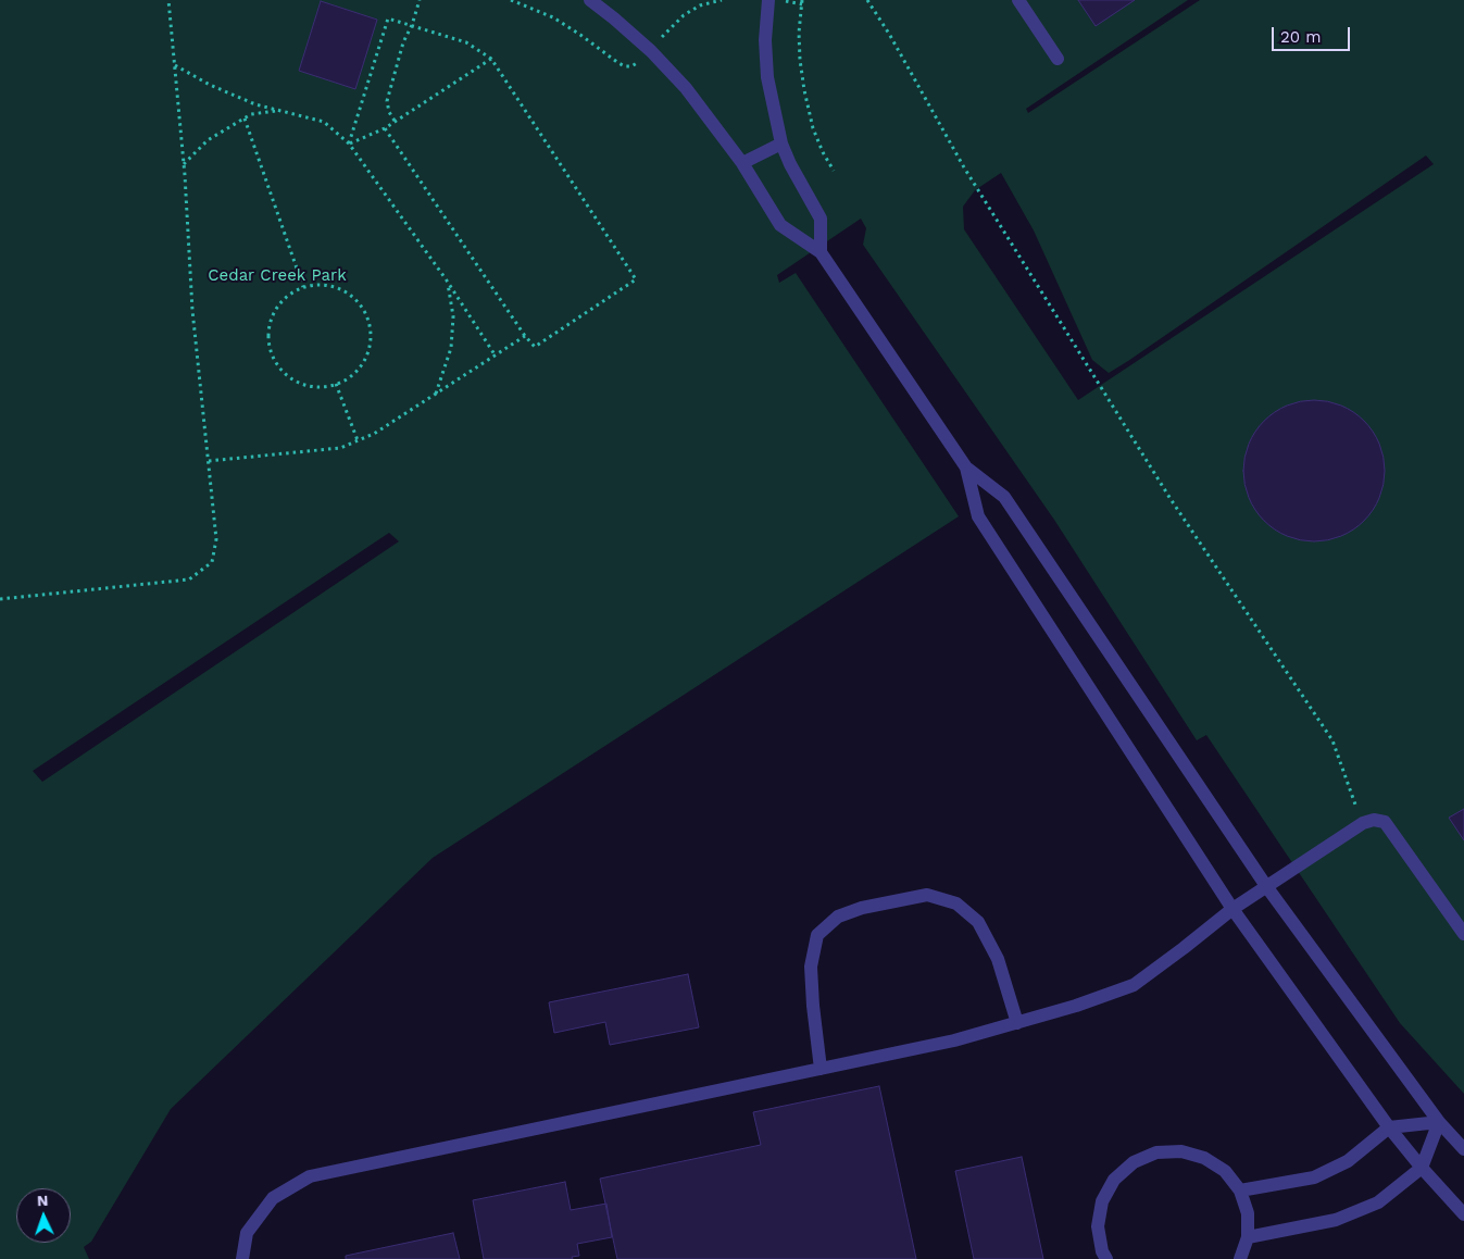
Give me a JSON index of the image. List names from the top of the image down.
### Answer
{
  "parks": ["Cedar Creek Park"],
  "scale_bar": "20 m",
  "north": "top"
}
